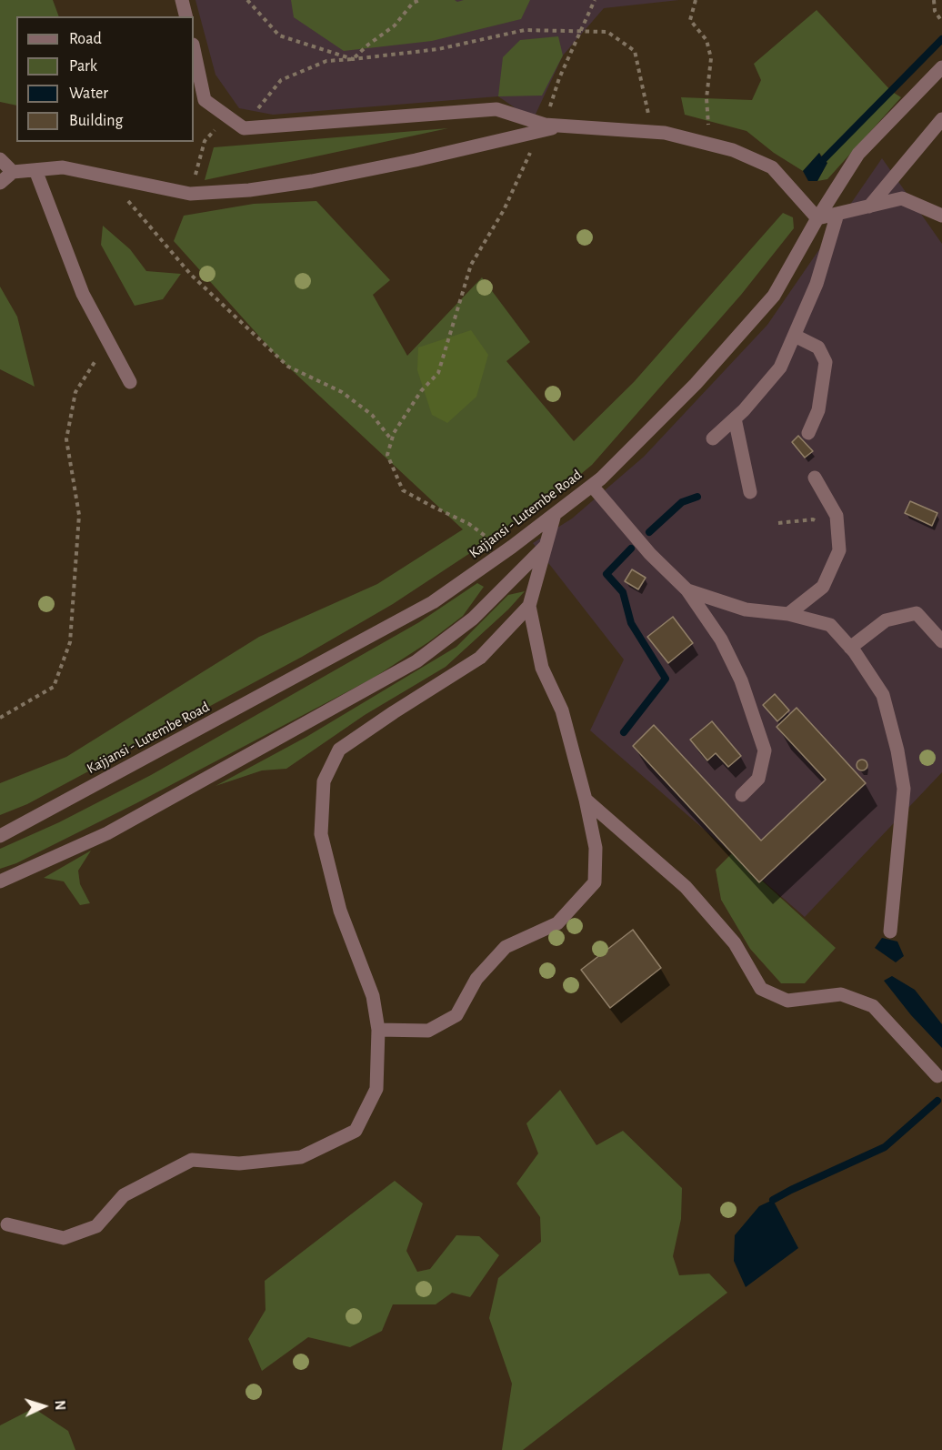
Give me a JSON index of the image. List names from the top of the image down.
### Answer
{
  "streets": {
    "street": ["Kajjansi - Lutembe Road"]
  },
  "legend": [
    "Road",
    "Park",
    "Water",
    "Building"
  ],
  "north": "right"
}
